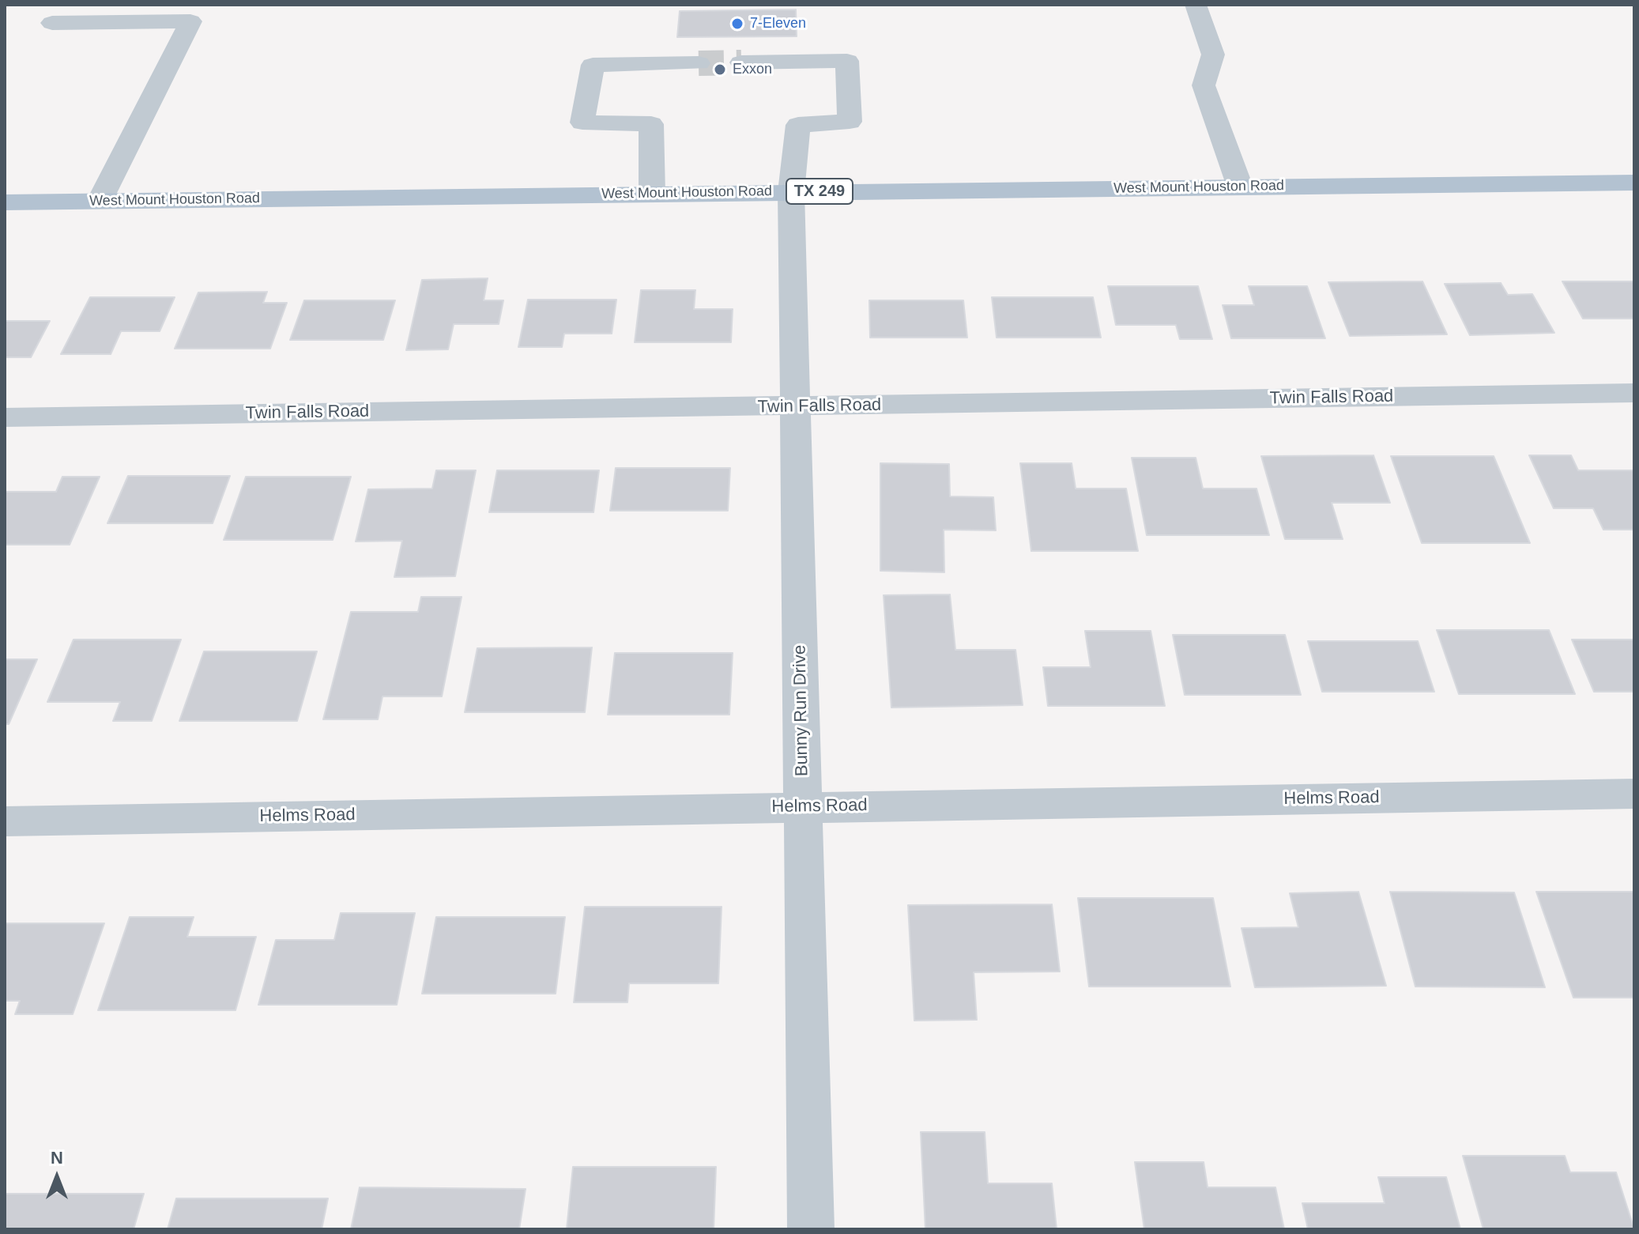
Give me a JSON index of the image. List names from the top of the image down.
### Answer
{
  "streets": {
    "main road": ["West Mount Houston Road", "TX 249"],
    "street": ["Twin Falls Road", "Bunny Run Drive", "Helms Road"]
  },
  "crossings": [
    ["West Mount Houston Road", "Bunny Run Drive"],
    ["Twin Falls Road", "Bunny Run Drive"],
    ["Bunny Run Drive", "Helms Road"]
  ],
  "places": ["7-Eleven", "Exxon"],
  "north": "top"
}
